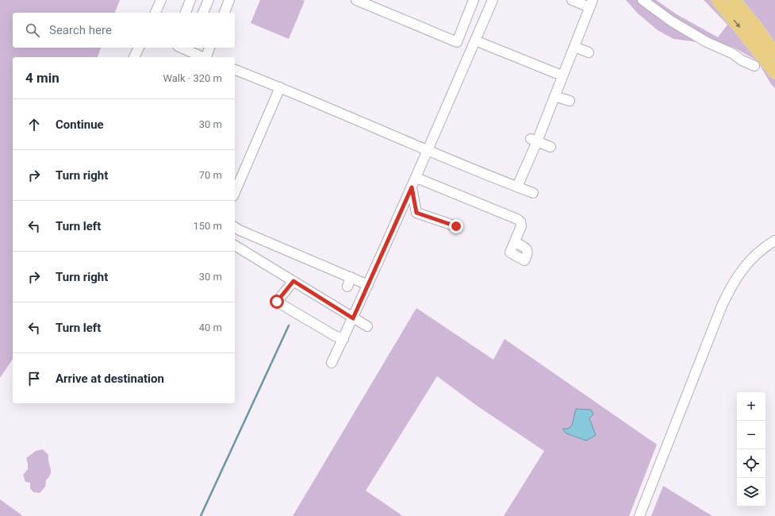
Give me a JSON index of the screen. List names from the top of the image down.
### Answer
{
  "page": {
    "search": "Search here",
    "heading": ["4 min", "Walk · 320 m"],
    "list": [
      ["Continue", "30 m"],
      ["Turn right", "70 m"],
      ["Turn left", "150 m"],
      ["Turn right", "30 m"],
      ["Turn left", "40 m"],
      "Arrive at destination"
    ],
    "map_buttons": ["+", "−"]
  }
}
